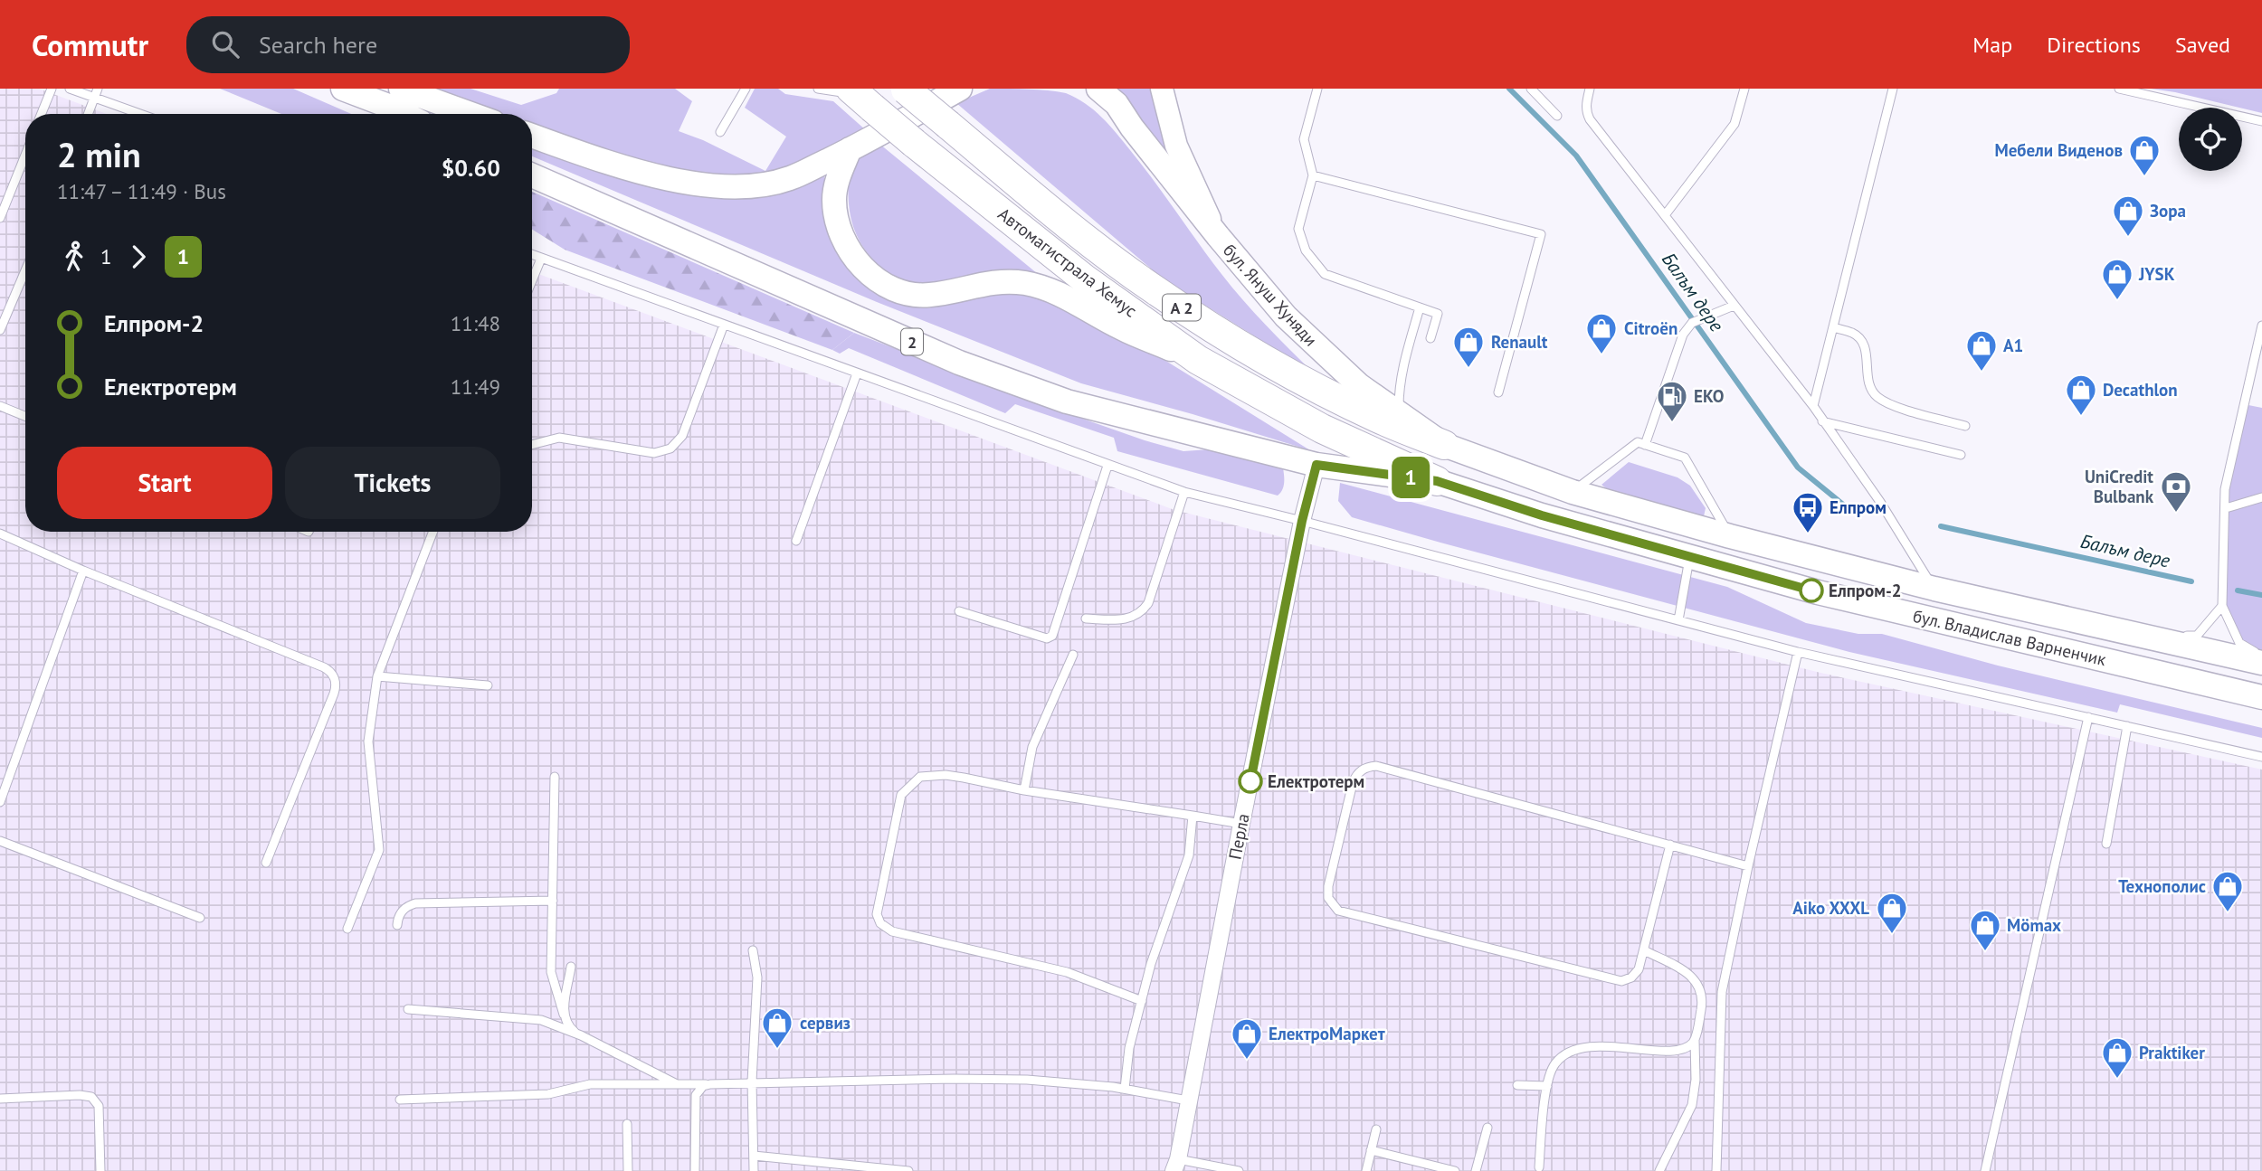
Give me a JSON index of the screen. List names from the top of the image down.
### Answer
{
  "streets": {
    "highway": ["Автомагистрала Хемус", "A 2"],
    "main road": ["бул. Януш Хуняди", "2", "бул. Владислав Варненчик"],
    "street": ["Перла"]
  },
  "crossings": [
    ["Автомагистрала Хемус", "бул. Януш Хуняди"],
    ["Автомагистрала Хемус", "бул. Владислав Варненчик"],
    ["бул. Януш Хуняди", "бул. Владислав Варненчик"],
    ["2", "бул. Владислав Варненчик"],
    ["2", "Перла"],
    ["бул. Владислав Варненчик", "Перла"]
  ],
  "water": ["Балъм дере"],
  "places": {
    "shop": [
      "Мебели Виденов",
      "Зора",
      "JYSK",
      "Citroën",
      "Renault",
      "A1",
      "Decathlon",
      "Технополис",
      "Aiko XXXL",
      "Mömax",
      "сервиз",
      "ЕлектроМаркет",
      "Praktiker"
    ],
    "fuel station": ["EKO"],
    "bank": ["UniCredit Bulbank"],
    "bus stop": ["Елпром"],
    "other": ["Елпром-2", "Електротерм"]
  },
  "lines": ["bus line 1"],
  "page": {
    "header": "Commutr",
    "search": "Search here",
    "nav": ["Map", "Directions", "Saved"],
    "on_map": "1",
    "heading": ["2 min", "11:47 – 11:49 · Bus", "$0.60"],
    "legs": ["1", "1"],
    "list": [
      {
        "name": "Елпром-2",
        "value": "11:48"
      },
      {
        "name": "Електротерм",
        "value": "11:49"
      }
    ],
    "buttons": ["Start", "Tickets"]
  }
}
